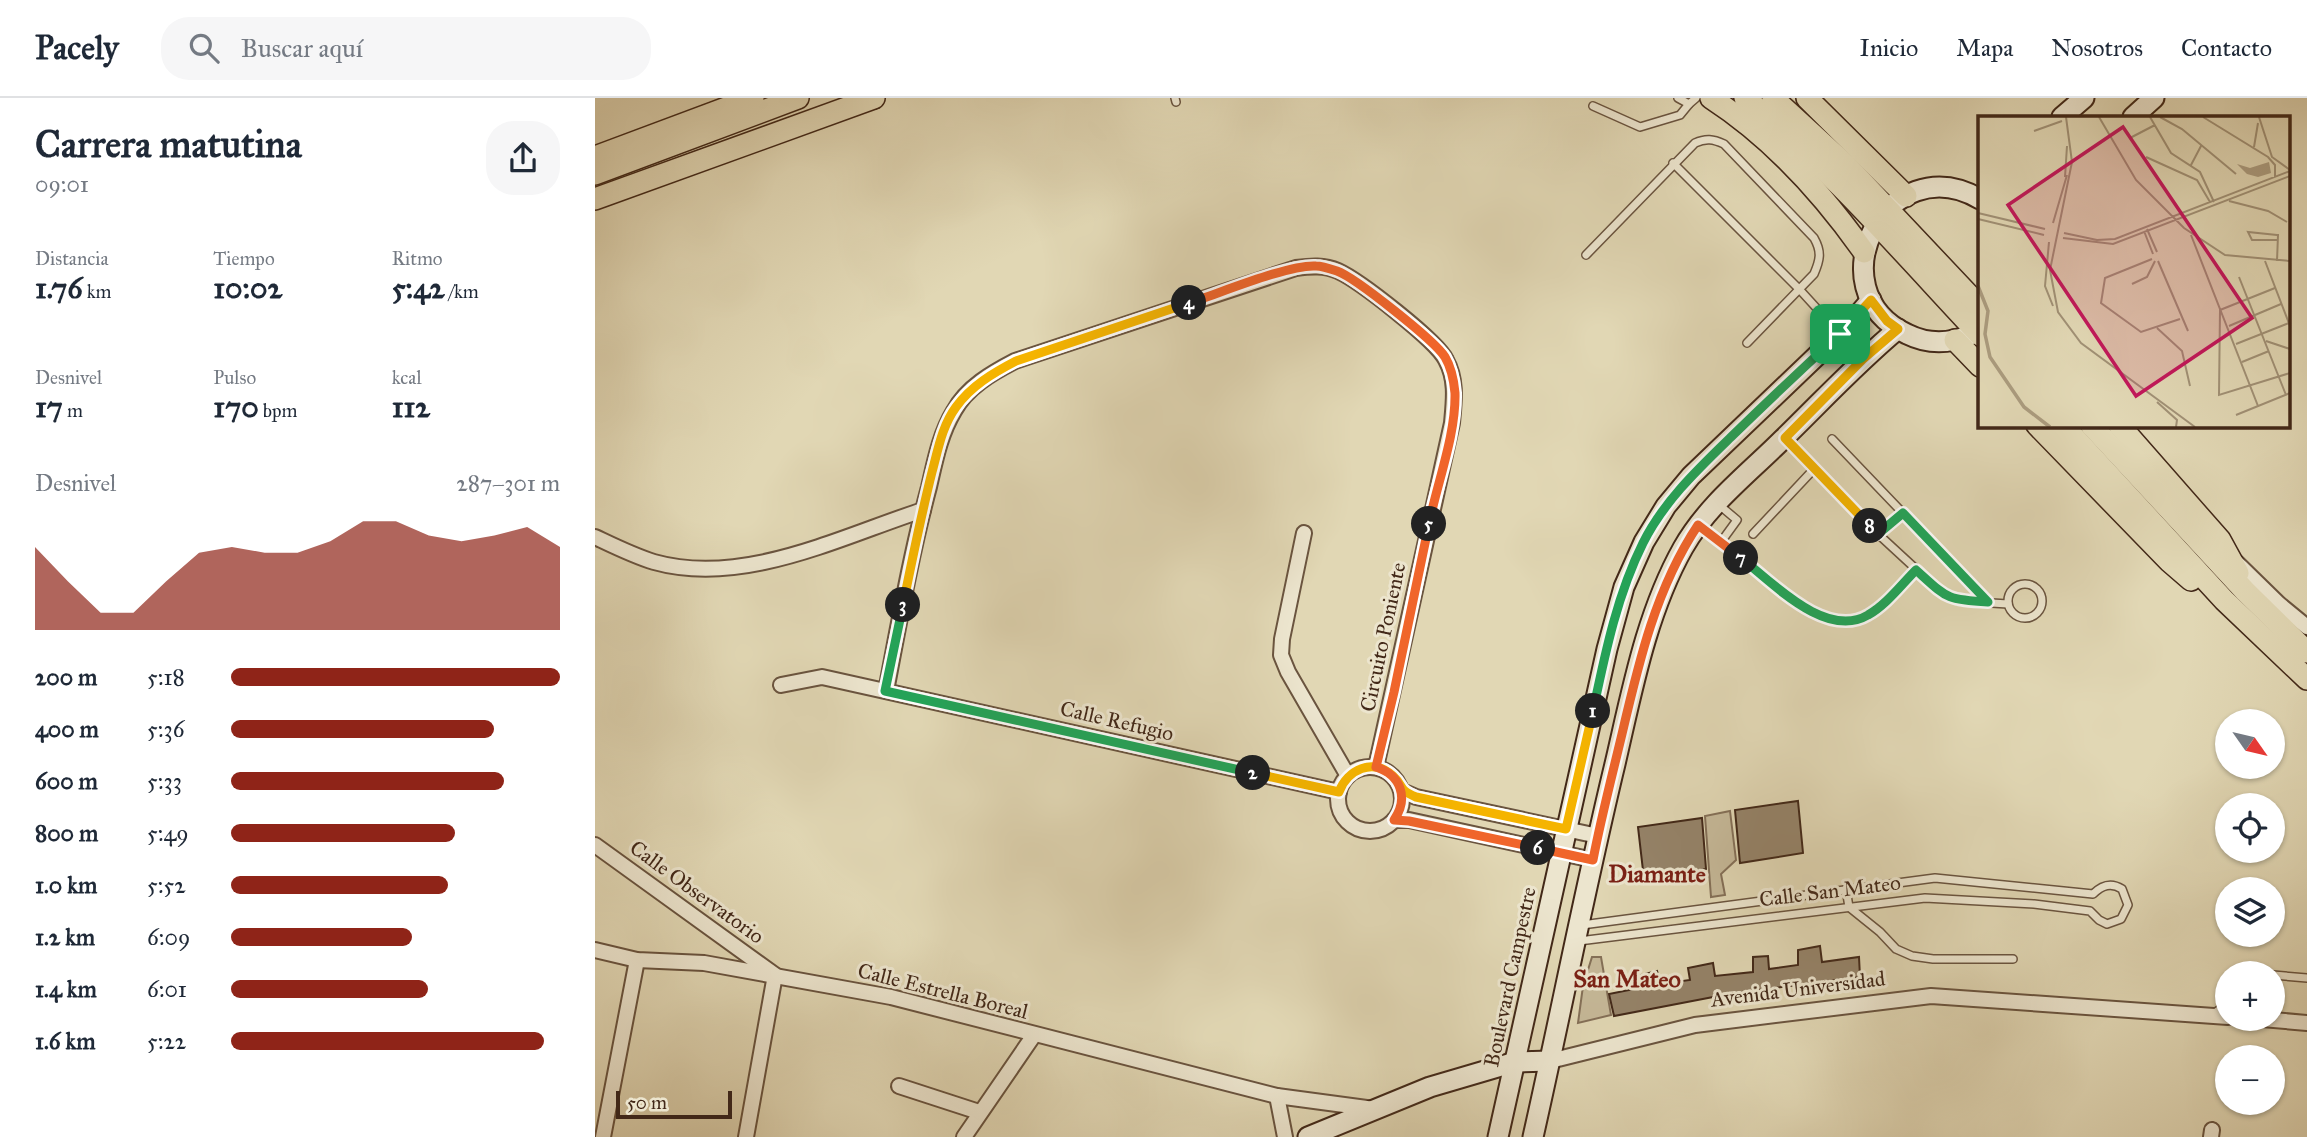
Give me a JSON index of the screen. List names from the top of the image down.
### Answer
{
  "streets": {
    "street": [
      "Circuito Poniente",
      "Calle Refugio",
      "Calle Observatorio",
      "Boulevard Campestre",
      "Avenida Universidad",
      "Calle Estrella Boreal"
    ],
    "lane": ["Calle San Mateo"]
  },
  "crossings": [
    ["Circuito Poniente", "Calle Refugio"],
    ["Calle Observatorio", "Calle Estrella Boreal"],
    ["Boulevard Campestre", "Avenida Universidad"],
    ["Avenida Universidad", "Calle Estrella Boreal"]
  ],
  "districts": ["Diamante", "San Mateo"],
  "scale_bar": "50 m",
  "north": "bottom right",
  "page": {
    "header": "Pacely",
    "search": "Buscar aquí",
    "nav": [
      "Inicio",
      "Mapa",
      "Nosotros",
      "Contacto"
    ],
    "heading": ["Carrera matutina", "09:01"],
    "stats": [
      ["Distancia", "1.76 km"],
      ["Tiempo", "10:02"],
      ["Ritmo", "5:42 /km"],
      ["Desnivel", "17 m"],
      ["Pulso", "170 bpm"],
      ["kcal", "112"]
    ],
    "pins": [
      "4",
      "5",
      "8",
      "7",
      "3",
      "1",
      "2",
      "6"
    ],
    "chart": ["Desnivel", "287–301 m"],
    "list": [
      {
        "name": "200 m",
        "note": "5:18"
      },
      {
        "name": "400 m",
        "note": "5:36"
      },
      {
        "name": "600 m",
        "note": "5:33"
      },
      {
        "name": "800 m",
        "note": "5:49"
      },
      {
        "name": "1.0 km",
        "note": "5:52"
      },
      {
        "name": "1.2 km",
        "note": "6:09"
      },
      {
        "name": "1.4 km",
        "note": "6:01"
      },
      {
        "name": "1.6 km",
        "note": "5:22"
      }
    ],
    "map_buttons": ["+", "−"],
    "scale": "50 m"
  }
}
